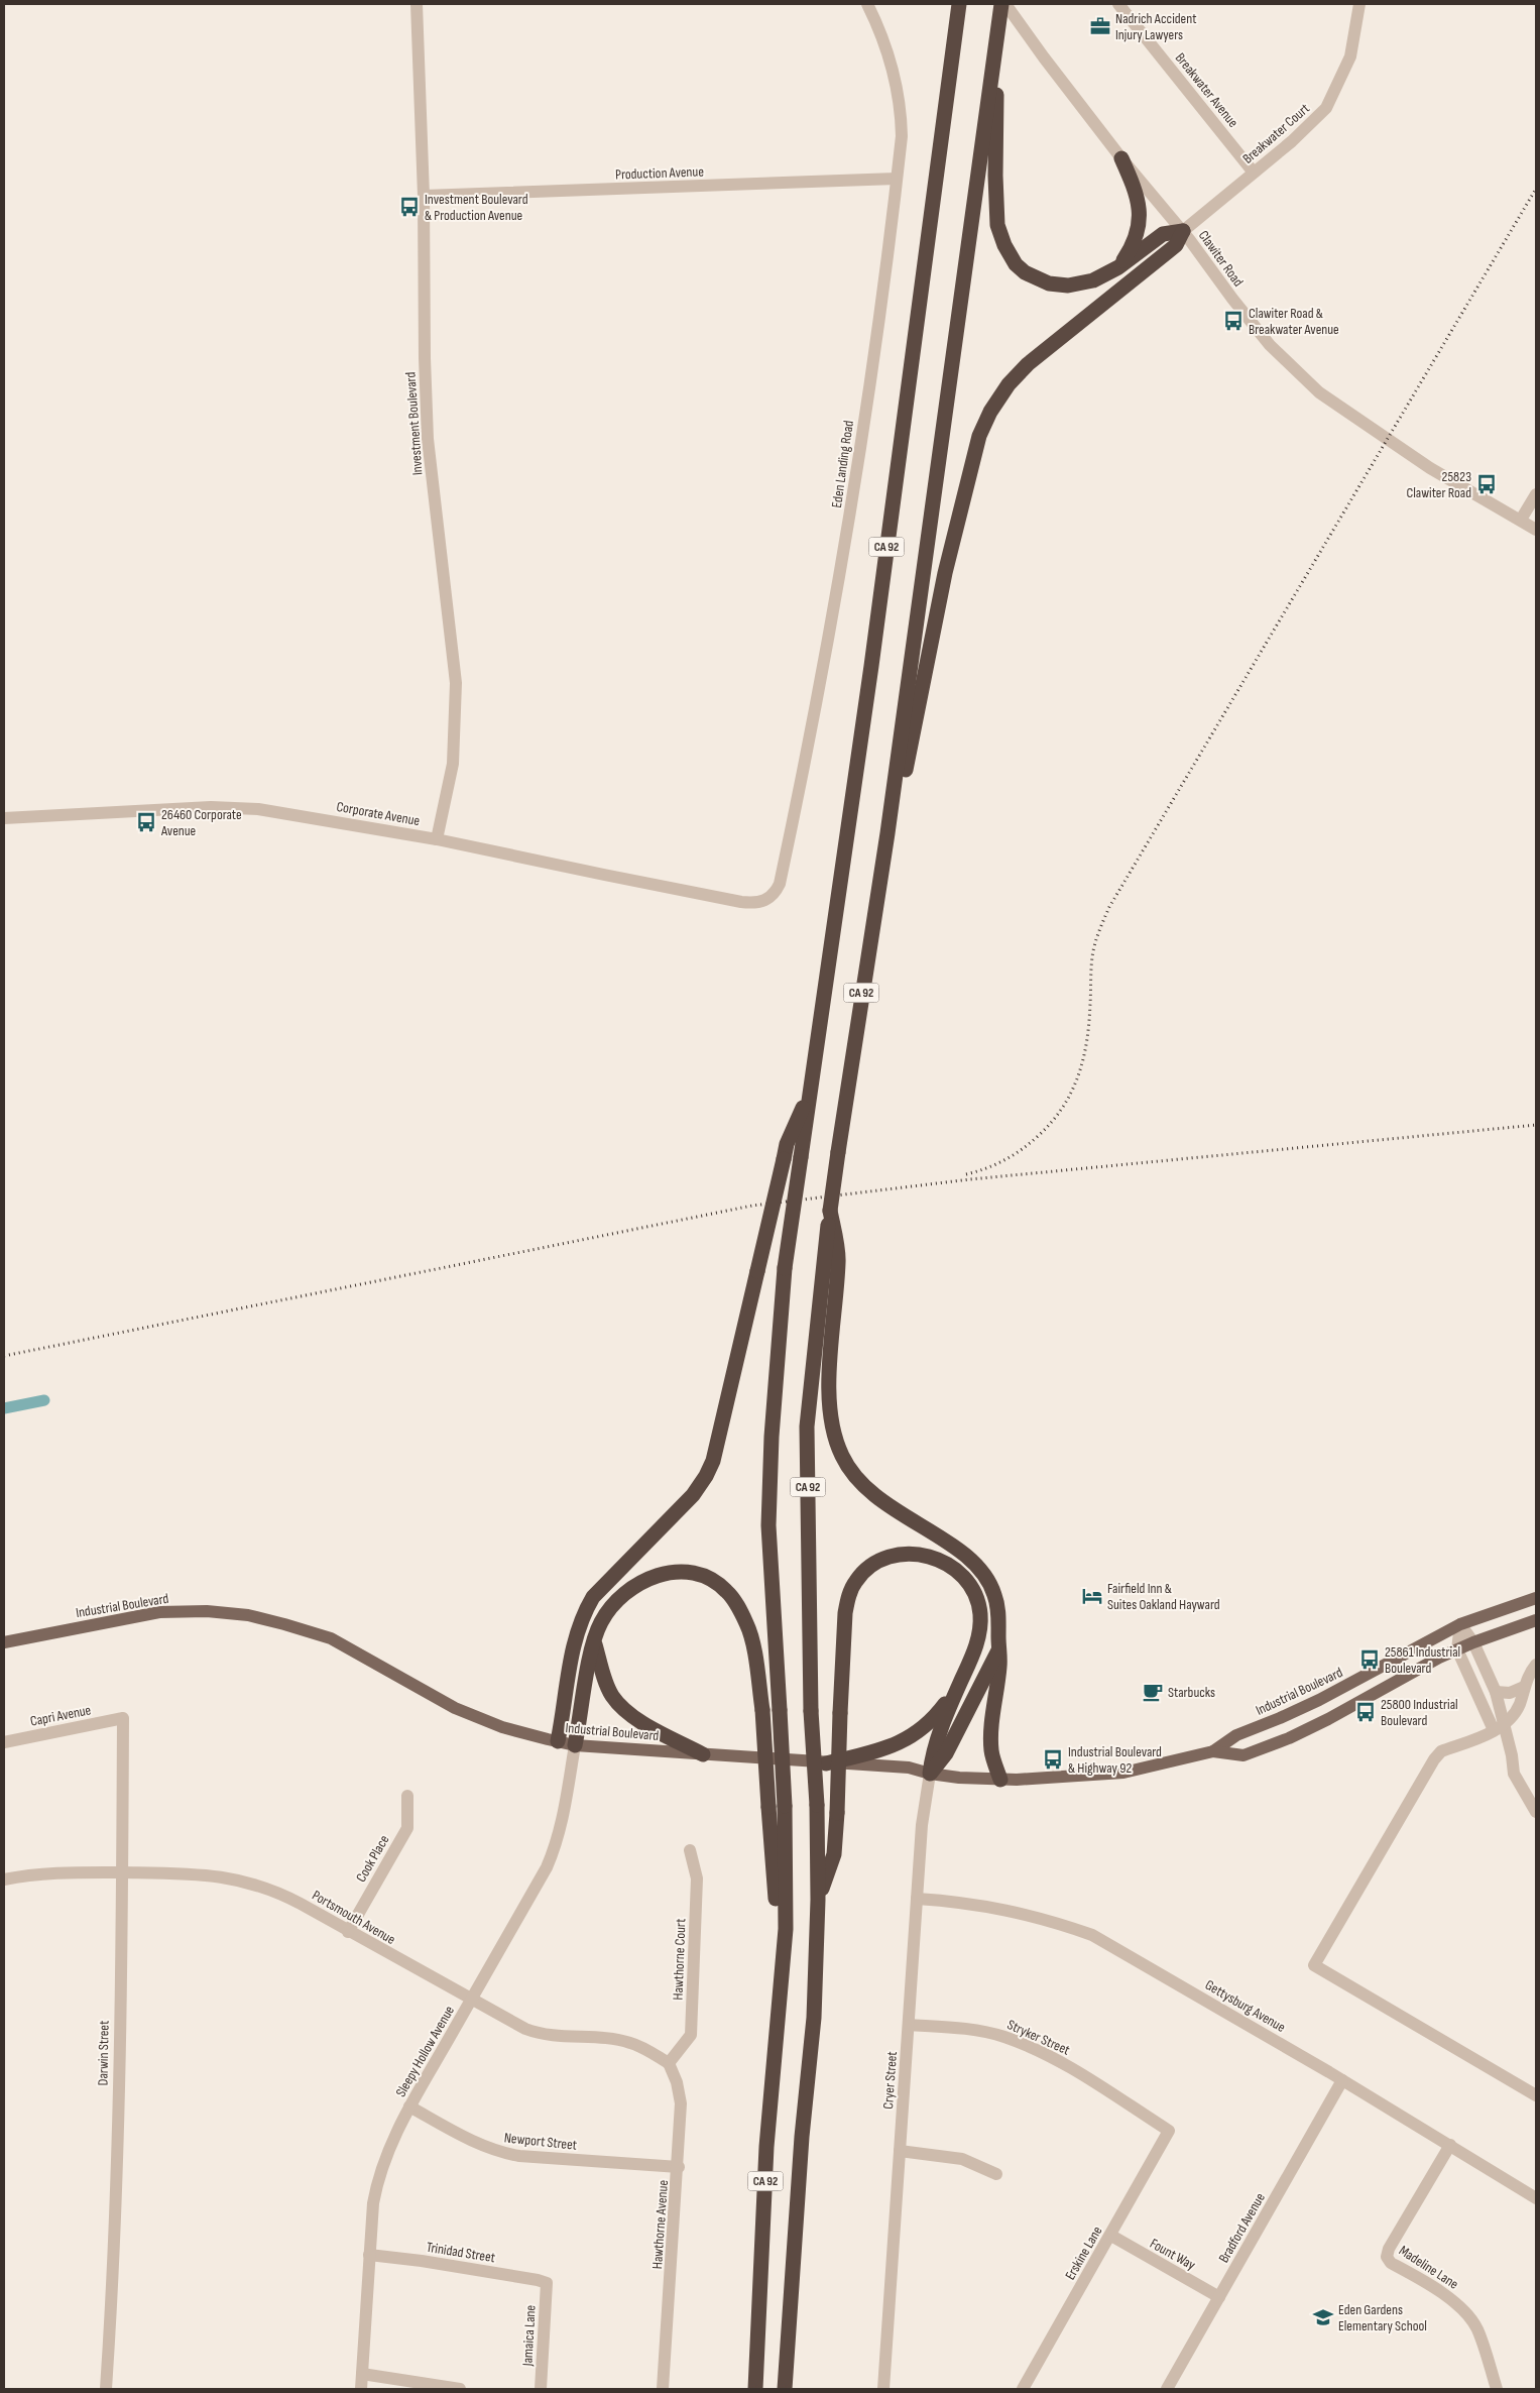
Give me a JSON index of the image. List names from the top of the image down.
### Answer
{
  "streets": {
    "highway": ["CA 92"],
    "main road": ["Industrial Boulevard"],
    "street": [
      "Breakwater Avenue",
      "Breakwater Court",
      "Production Avenue",
      "Clawiter Road",
      "Investment Boulevard",
      "Eden Landing Road",
      "Corporate Avenue",
      "Capri Avenue",
      "Cook Place",
      "Portsmouth Avenue",
      "Hawthorne Court",
      "Gettysburg Avenue",
      "Stryker Street",
      "Sleepy Hollow Avenue",
      "Darwin Street",
      "Cryer Street",
      "Newport Street",
      "Hawthorne Avenue",
      "Bradford Avenue",
      "Trinidad Street",
      "Erskine Lane",
      "Fount Way",
      "Madeline Lane",
      "Jamaica Lane"
    ]
  },
  "crossings": [
    ["Breakwater Avenue", "Breakwater Court"],
    ["Breakwater Court", "Clawiter Road"],
    ["Production Avenue", "Investment Boulevard"],
    ["Production Avenue", "Eden Landing Road"],
    ["Investment Boulevard", "Corporate Avenue"],
    ["Eden Landing Road", "Corporate Avenue"],
    ["Industrial Boulevard", "Sleepy Hollow Avenue"],
    ["Industrial Boulevard", "Cryer Street"],
    ["Capri Avenue", "Darwin Street"],
    ["Cook Place", "Portsmouth Avenue"],
    ["Portsmouth Avenue", "Hawthorne Court"],
    ["Portsmouth Avenue", "Sleepy Hollow Avenue"],
    ["Portsmouth Avenue", "Darwin Street"],
    ["Portsmouth Avenue", "Hawthorne Avenue"],
    ["Hawthorne Court", "Hawthorne Avenue"],
    ["Gettysburg Avenue", "Cryer Street"],
    ["Gettysburg Avenue", "Bradford Avenue"],
    ["Gettysburg Avenue", "Madeline Lane"],
    ["Stryker Street", "Cryer Street"],
    ["Stryker Street", "Erskine Lane"],
    ["Sleepy Hollow Avenue", "Newport Street"],
    ["Sleepy Hollow Avenue", "Trinidad Street"],
    ["Newport Street", "Hawthorne Avenue"],
    ["Bradford Avenue", "Fount Way"],
    ["Trinidad Street", "Jamaica Lane"],
    ["Erskine Lane", "Fount Way"]
  ],
  "places": {
    "office": ["Nadrich Accident Injury Lawyers"],
    "bus stop": [
      "Investment Boulevard & Production Avenue",
      "Clawiter Road & Breakwater Avenue",
      "25823 Clawiter Road",
      "26460 Corporate Avenue",
      "25861 Industrial Boulevard",
      "25800 Industrial Boulevard",
      "Industrial Boulevard & Highway 92"
    ],
    "hotel": ["Fairfield Inn & Suites Oakland Hayward"],
    "cafe": ["Starbucks"],
    "school or university": ["Eden Gardens Elementary School"]
  }
}
